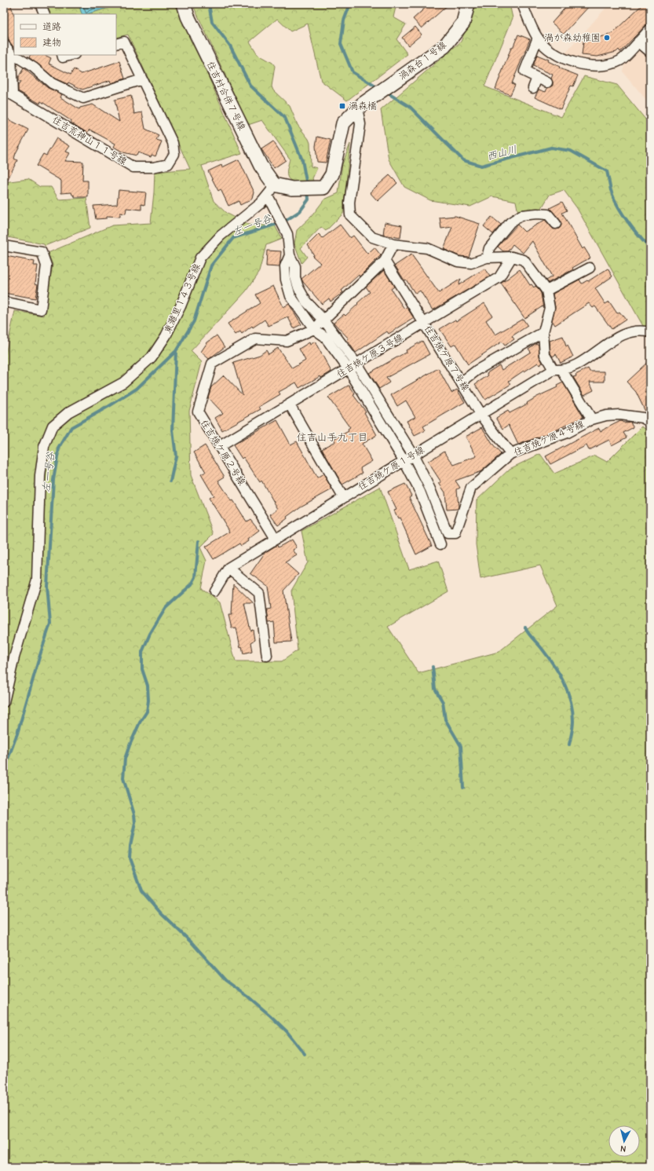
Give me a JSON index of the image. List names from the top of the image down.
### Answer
{
  "streets": {
    "street": [
      "渦森台１号線",
      "住吉村合併７号線",
      "住吉荒神山１１号線",
      "東灘里１４３号線",
      "住吉焼ケ原３号線",
      "住吉焼ケ原７号線",
      "住吉焼ケ原４号線",
      "住吉焼ケ原２号線",
      "住吉焼ケ原１号線"
    ]
  },
  "crossings": [
    ["渦森台１号線", "住吉村合併７号線"],
    ["渦森台１号線", "東灘里１４３号線"],
    ["住吉村合併７号線", "東灘里１４３号線"],
    ["住吉焼ケ原３号線", "住吉焼ケ原７号線"],
    ["住吉焼ケ原３号線", "住吉焼ケ原２号線"],
    ["住吉焼ケ原７号線", "住吉焼ケ原４号線"],
    ["住吉焼ケ原７号線", "住吉焼ケ原２号線"],
    ["住吉焼ケ原７号線", "住吉焼ケ原１号線"],
    ["住吉焼ケ原４号線", "住吉焼ケ原１号線"],
    ["住吉焼ケ原２号線", "住吉焼ケ原１号線"]
  ],
  "districts": ["住吉山手九丁目"],
  "water": ["西山川", "左一号谷"],
  "places": {
    "other": ["渦が森幼稚園"],
    "transit": ["渦森橋"]
  },
  "legend": ["道路", "建物"],
  "north": "bottom"
}
